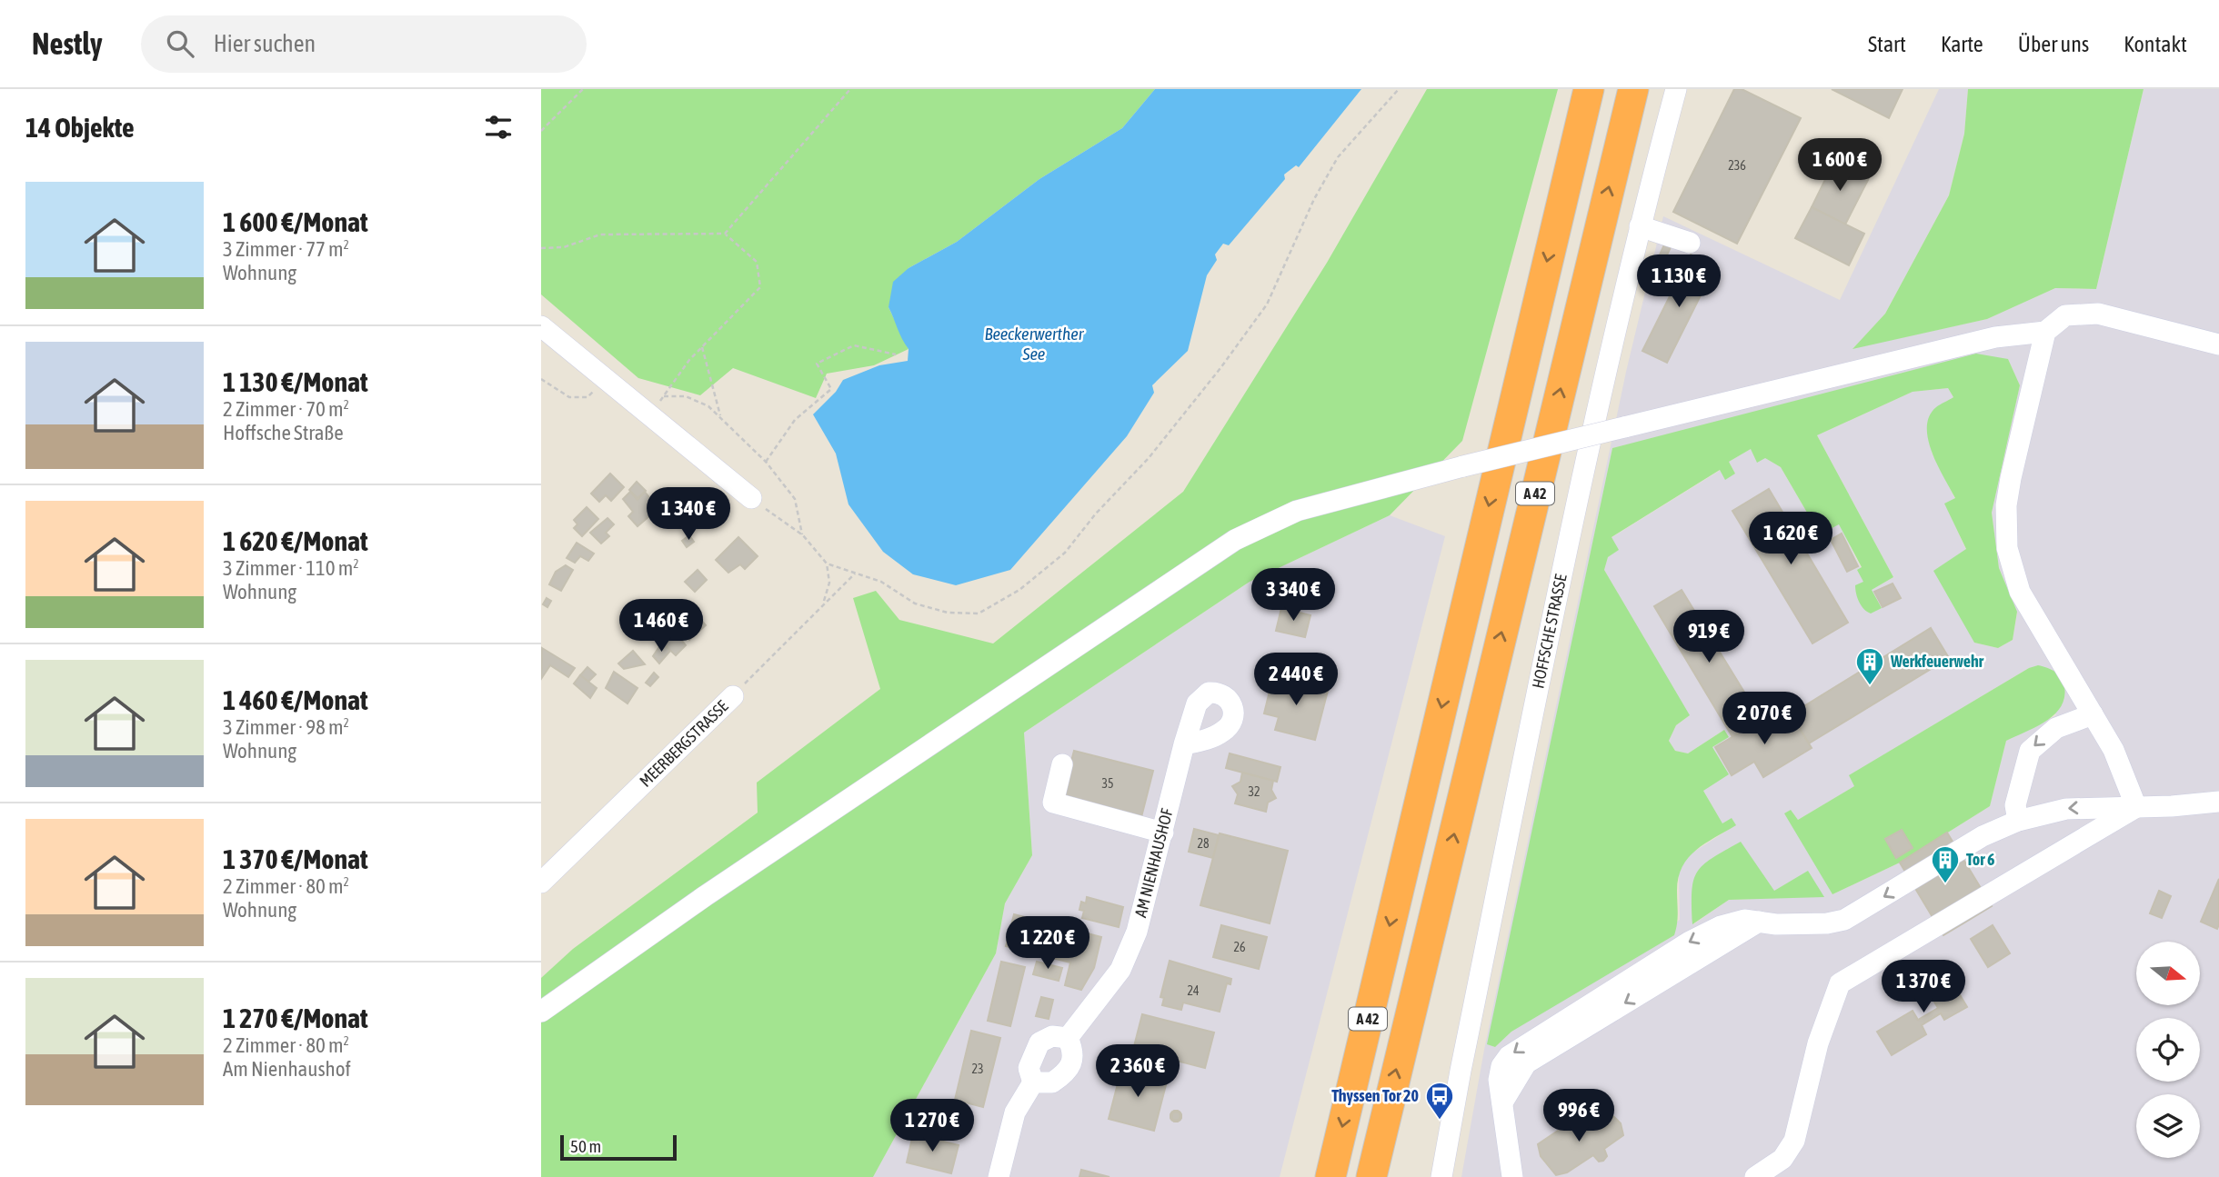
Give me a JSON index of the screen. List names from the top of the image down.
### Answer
{
  "streets": {
    "highway": ["A 42"],
    "street": ["HOFFSCHE STRASSE", "MEERBERGSTRASSE", "AM NIENHAUSHOF"]
  },
  "water": ["Beeckerwerther See"],
  "places": {
    "building": ["Werkfeuerwehr", "Tor 6"],
    "bus stop": ["Thyssen Tor 20"]
  },
  "house_numbers": [
    "236",
    "35",
    "32",
    "28",
    "26",
    "24",
    "23"
  ],
  "scale_bar": "50 m",
  "north": "right",
  "page": {
    "header": "Nestly",
    "search": "Hier suchen",
    "nav": [
      "Start",
      "Karte",
      "Über uns",
      "Kontakt"
    ],
    "heading": "14 Objekte",
    "price": [
      "1 600 €",
      "1 130 €",
      "1 340 €",
      "1 620 €",
      "3 340 €",
      "1 460 €",
      "919 €",
      "2 440 €",
      "2 070 €",
      "1 220 €",
      "1 370 €",
      "2 360 €",
      "996 €",
      "1 270 €"
    ],
    "list": [
      {
        "name": "1 600 €/Monat",
        "note": "3 Zimmer · 77 m² · Wohnung"
      },
      {
        "name": "1 130 €/Monat",
        "note": "2 Zimmer · 70 m² · Hoffsche Straße"
      },
      {
        "name": "1 620 €/Monat",
        "note": "3 Zimmer · 110 m² · Wohnung"
      },
      {
        "name": "1 460 €/Monat",
        "note": "3 Zimmer · 98 m² · Wohnung"
      },
      {
        "name": "1 370 €/Monat",
        "note": "2 Zimmer · 80 m² · Wohnung"
      },
      {
        "name": "1 270 €/Monat",
        "note": "2 Zimmer · 80 m² · Am Nienhaushof"
      }
    ],
    "scale": "50 m"
  }
}
